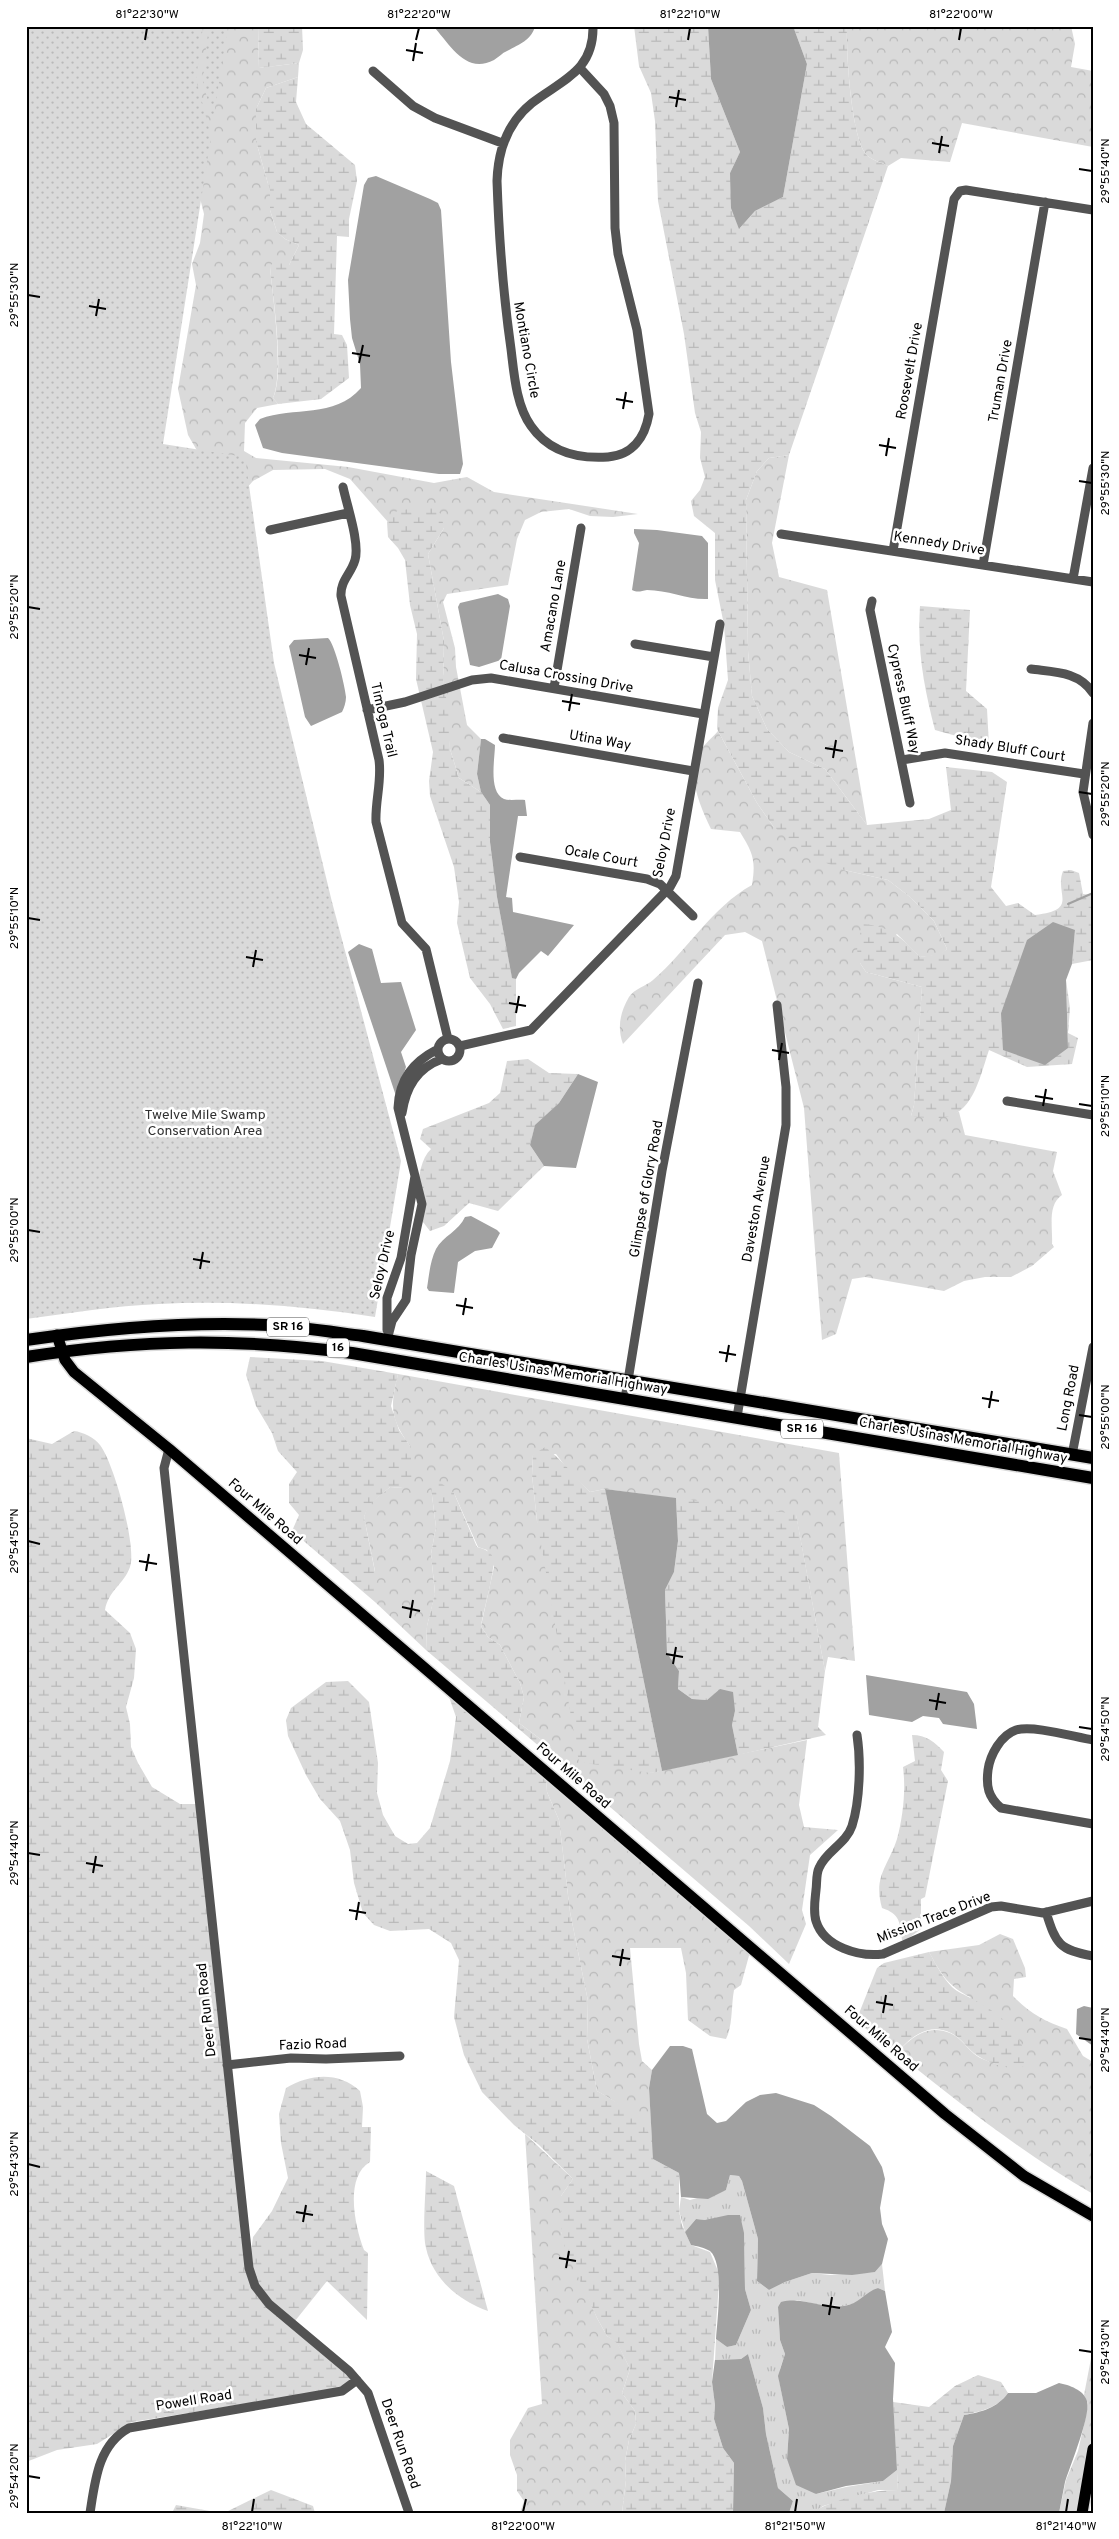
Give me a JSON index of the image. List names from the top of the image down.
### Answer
{
  "streets": {
    "highway": ["SR 16", "16", "Charles Usinas Memorial Highway"],
    "main road": ["Four Mile Road"],
    "street": [
      "Montiano Circle",
      "Roosevelt Drive",
      "Truman Drive",
      "Kennedy Drive",
      "Amacano Lane",
      "Calusa Crossing Drive",
      "Cypress Bluff Way",
      "Timoga Trail",
      "Utina Way",
      "Shady Bluff Court",
      "Seloy Drive",
      "Ocale Court",
      "Glimpse of Glory Road",
      "Daveston Avenue",
      "Long Road",
      "Mission Trace Drive",
      "Deer Run Road",
      "Fazio Road",
      "Powell Road"
    ]
  },
  "crossings": [
    ["Roosevelt Drive", "Truman Drive"],
    ["Roosevelt Drive", "Kennedy Drive"],
    ["Truman Drive", "Kennedy Drive"],
    ["Amacano Lane", "Calusa Crossing Drive"],
    ["Calusa Crossing Drive", "Timoga Trail"],
    ["Calusa Crossing Drive", "Seloy Drive"],
    ["Cypress Bluff Way", "Shady Bluff Court"],
    ["Timoga Trail", "Seloy Drive"],
    ["Utina Way", "Seloy Drive"],
    ["Seloy Drive", "Ocale Court"],
    ["Seloy Drive", "16"],
    ["Seloy Drive", "Charles Usinas Memorial Highway"],
    ["Glimpse of Glory Road", "Charles Usinas Memorial Highway"],
    ["Daveston Avenue", "Charles Usinas Memorial Highway"],
    ["16", "Charles Usinas Memorial Highway"],
    ["Charles Usinas Memorial Highway", "Long Road"],
    ["Charles Usinas Memorial Highway", "Four Mile Road"],
    ["Four Mile Road", "Deer Run Road"],
    ["Deer Run Road", "Fazio Road"],
    ["Deer Run Road", "Powell Road"]
  ],
  "parks": ["Twelve Mile Swamp Conservation Area"],
  "coordinates": [
    "81°22'30\"W",
    "81°22'20\"W",
    "81°22'10\"W",
    "81°22'00\"W",
    "29°55'40\"N",
    "29°55'30\"N",
    "29°55'20\"N",
    "29°55'10\"N",
    "29°55'00\"N",
    "29°54'50\"N",
    "29°54'40\"N",
    "29°54'30\"N",
    "29°54'20\"N",
    "81°21'50\"W",
    "81°21'40\"W"
  ]
}
